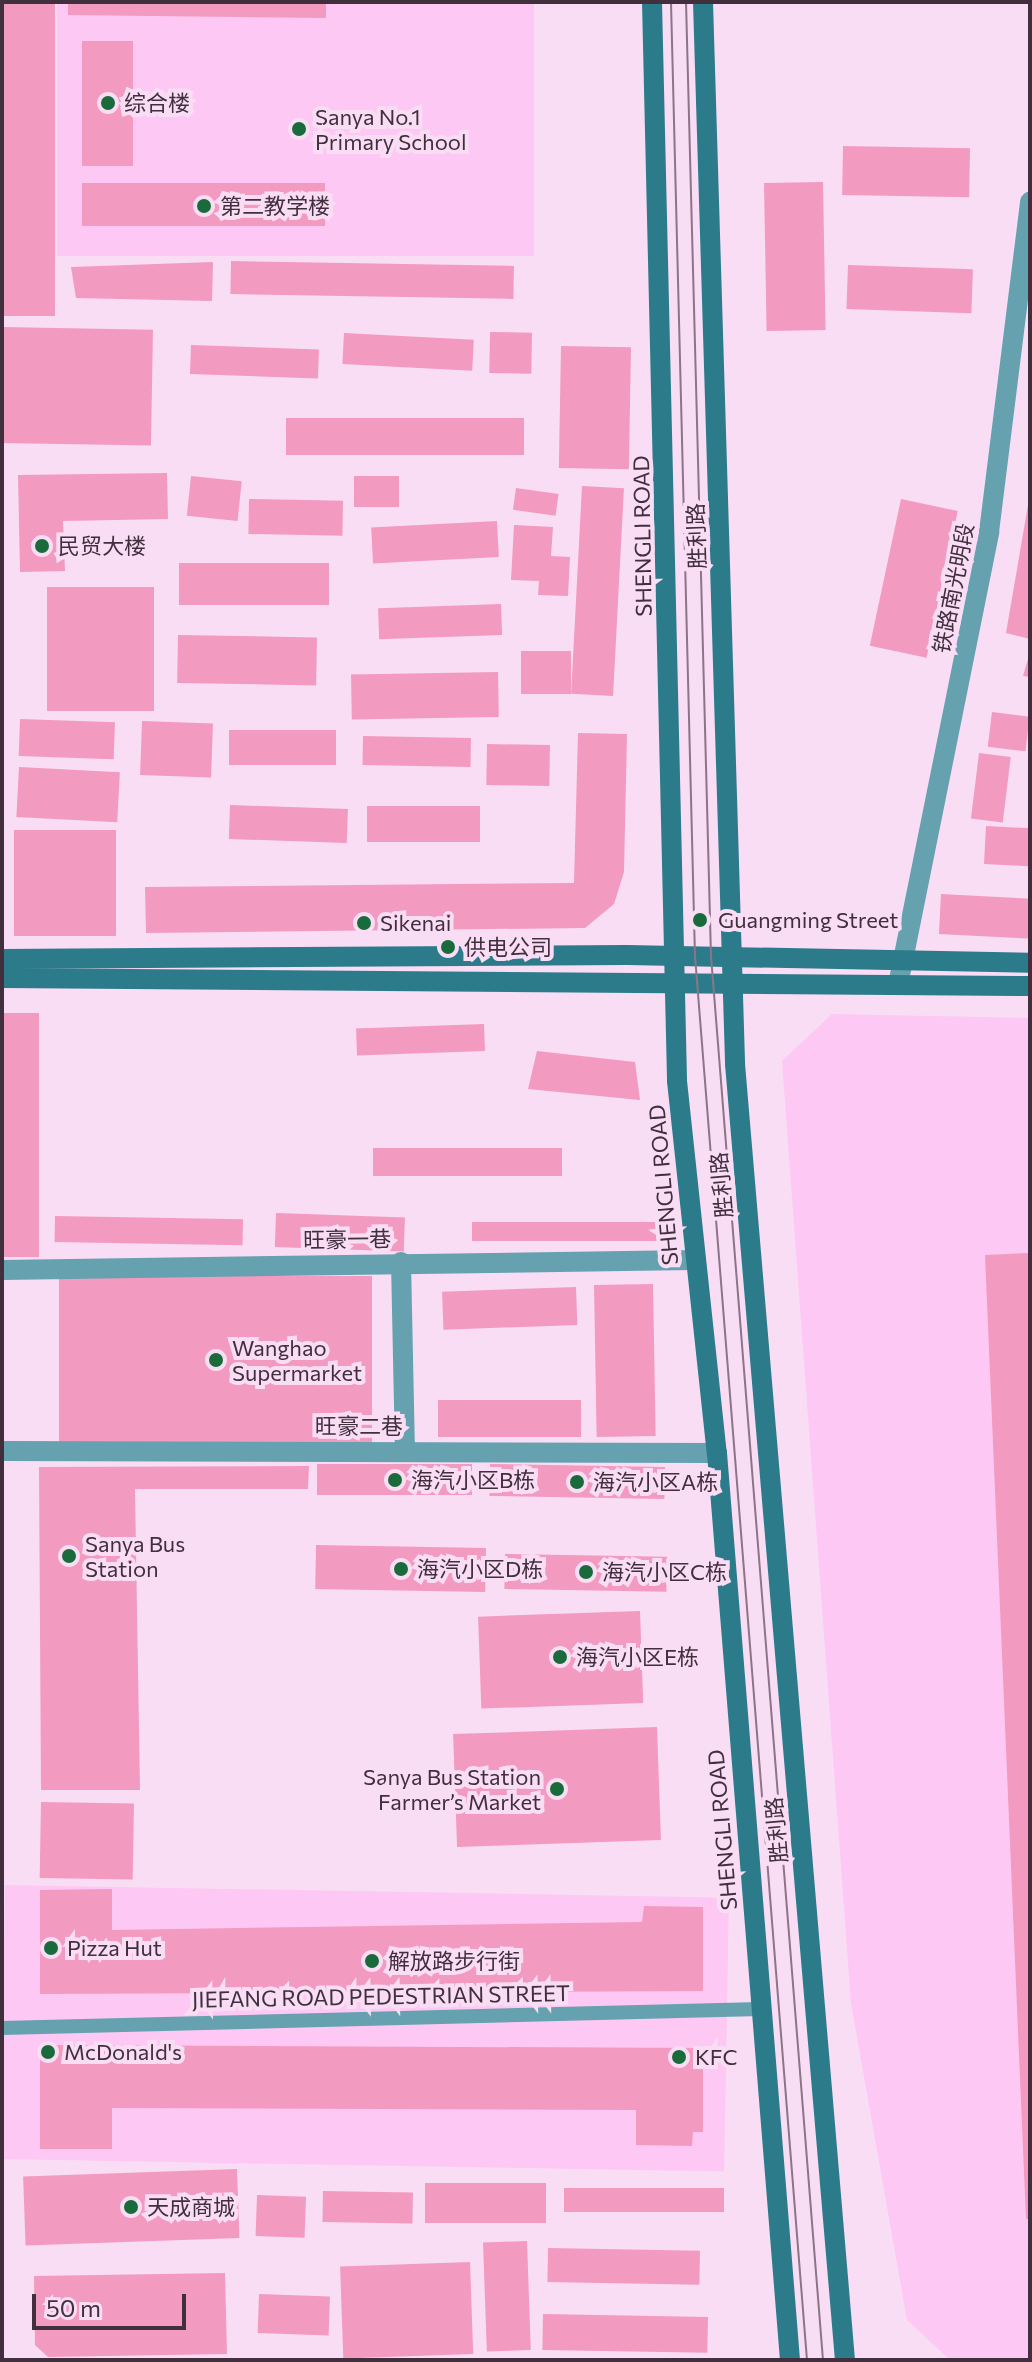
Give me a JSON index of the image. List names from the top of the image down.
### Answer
{
  "streets": {
    "main road": ["SHENGLI ROAD", "胜利路"],
    "street": [
      "铁路南光明段",
      "旺豪一巷",
      "旺豪二巷",
      "JIEFANG ROAD PEDESTRIAN STREET"
    ]
  },
  "crossings": [
    ["SHENGLI ROAD", "旺豪一巷"],
    ["SHENGLI ROAD", "旺豪二巷"],
    ["SHENGLI ROAD", "JIEFANG ROAD PEDESTRIAN STREET"]
  ],
  "places": [
    "综合楼",
    "Sanya No.1 Primary School",
    "第二教学楼",
    "民贸大楼",
    "Guangming Street",
    "Sikenai",
    "供电公司",
    "Wanghao Supermarket",
    "海汽小区B栋",
    "海汽小区A栋",
    "Sanya Bus Station",
    "海汽小区D栋",
    "海汽小区C栋",
    "海汽小区E栋",
    "Sanya Bus Station Farmer’s Market",
    "Pizza Hut",
    "解放路步行街",
    "McDonald's",
    "KFC",
    "天成商城"
  ],
  "scale_bar": "50 m"
}
